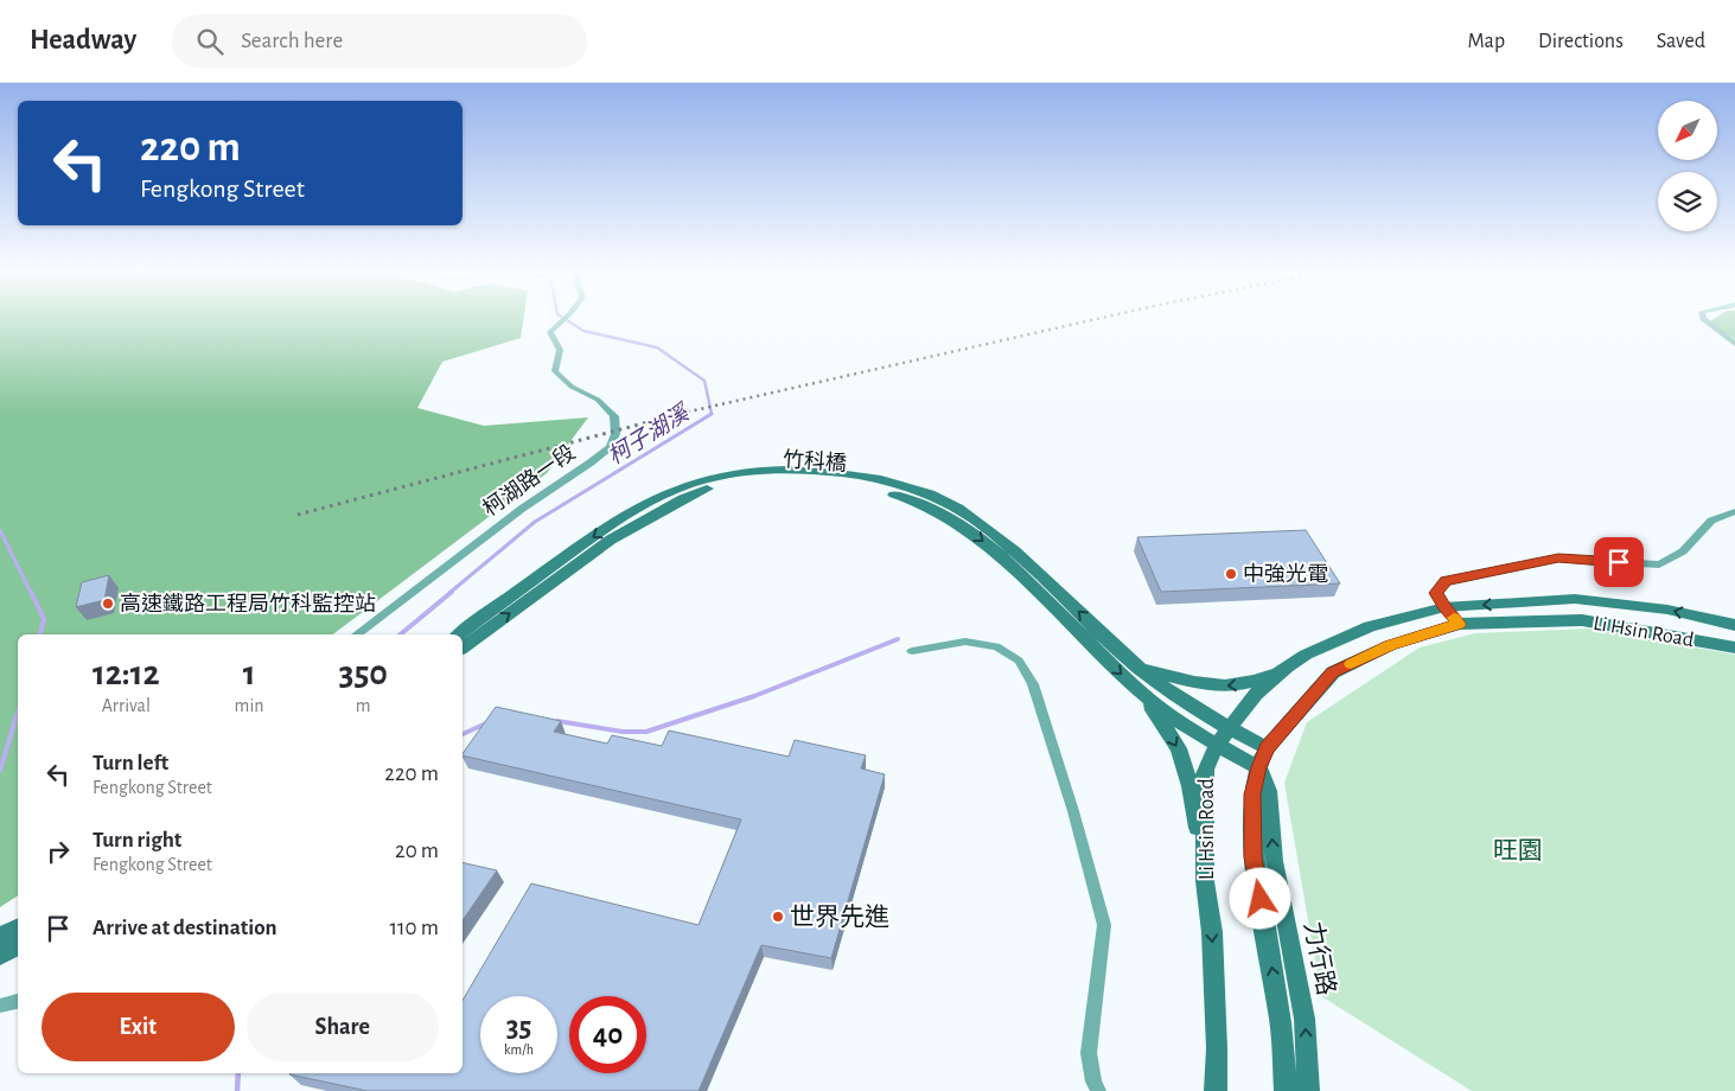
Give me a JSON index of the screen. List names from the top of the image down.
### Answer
{
  "streets": {
    "street": [
      "竹科橋",
      "柯湖路一段",
      "Li Hsin Road",
      "力行路"
    ]
  },
  "crossings": [
    ["竹科橋", "Li Hsin Road"],
    ["竹科橋", "力行路"],
    ["Li Hsin Road", "力行路"]
  ],
  "water": ["柯子湖溪"],
  "parks": ["旺園"],
  "places": ["中強光電", "高速鐵路工程局竹科監控站", "世界先進"],
  "north": "bottom left",
  "page": {
    "header": "Headway",
    "search": "Search here",
    "nav": ["Map", "Directions", "Saved"],
    "turn": ["220 m", "Fengkong Street"],
    "eta": [
      "12:12",
      "Arrival",
      "1",
      "min",
      "350",
      "m"
    ],
    "list": [
      {
        "name": "Turn left",
        "note": "Fengkong Street",
        "value": "220 m"
      },
      {
        "name": "Turn right",
        "note": "Fengkong Street",
        "value": "20 m"
      },
      {
        "name": "Arrive at destination",
        "value": "110 m"
      }
    ],
    "buttons": ["Exit", "Share"],
    "speed": "35 km/h",
    "limit": "40"
  }
}
